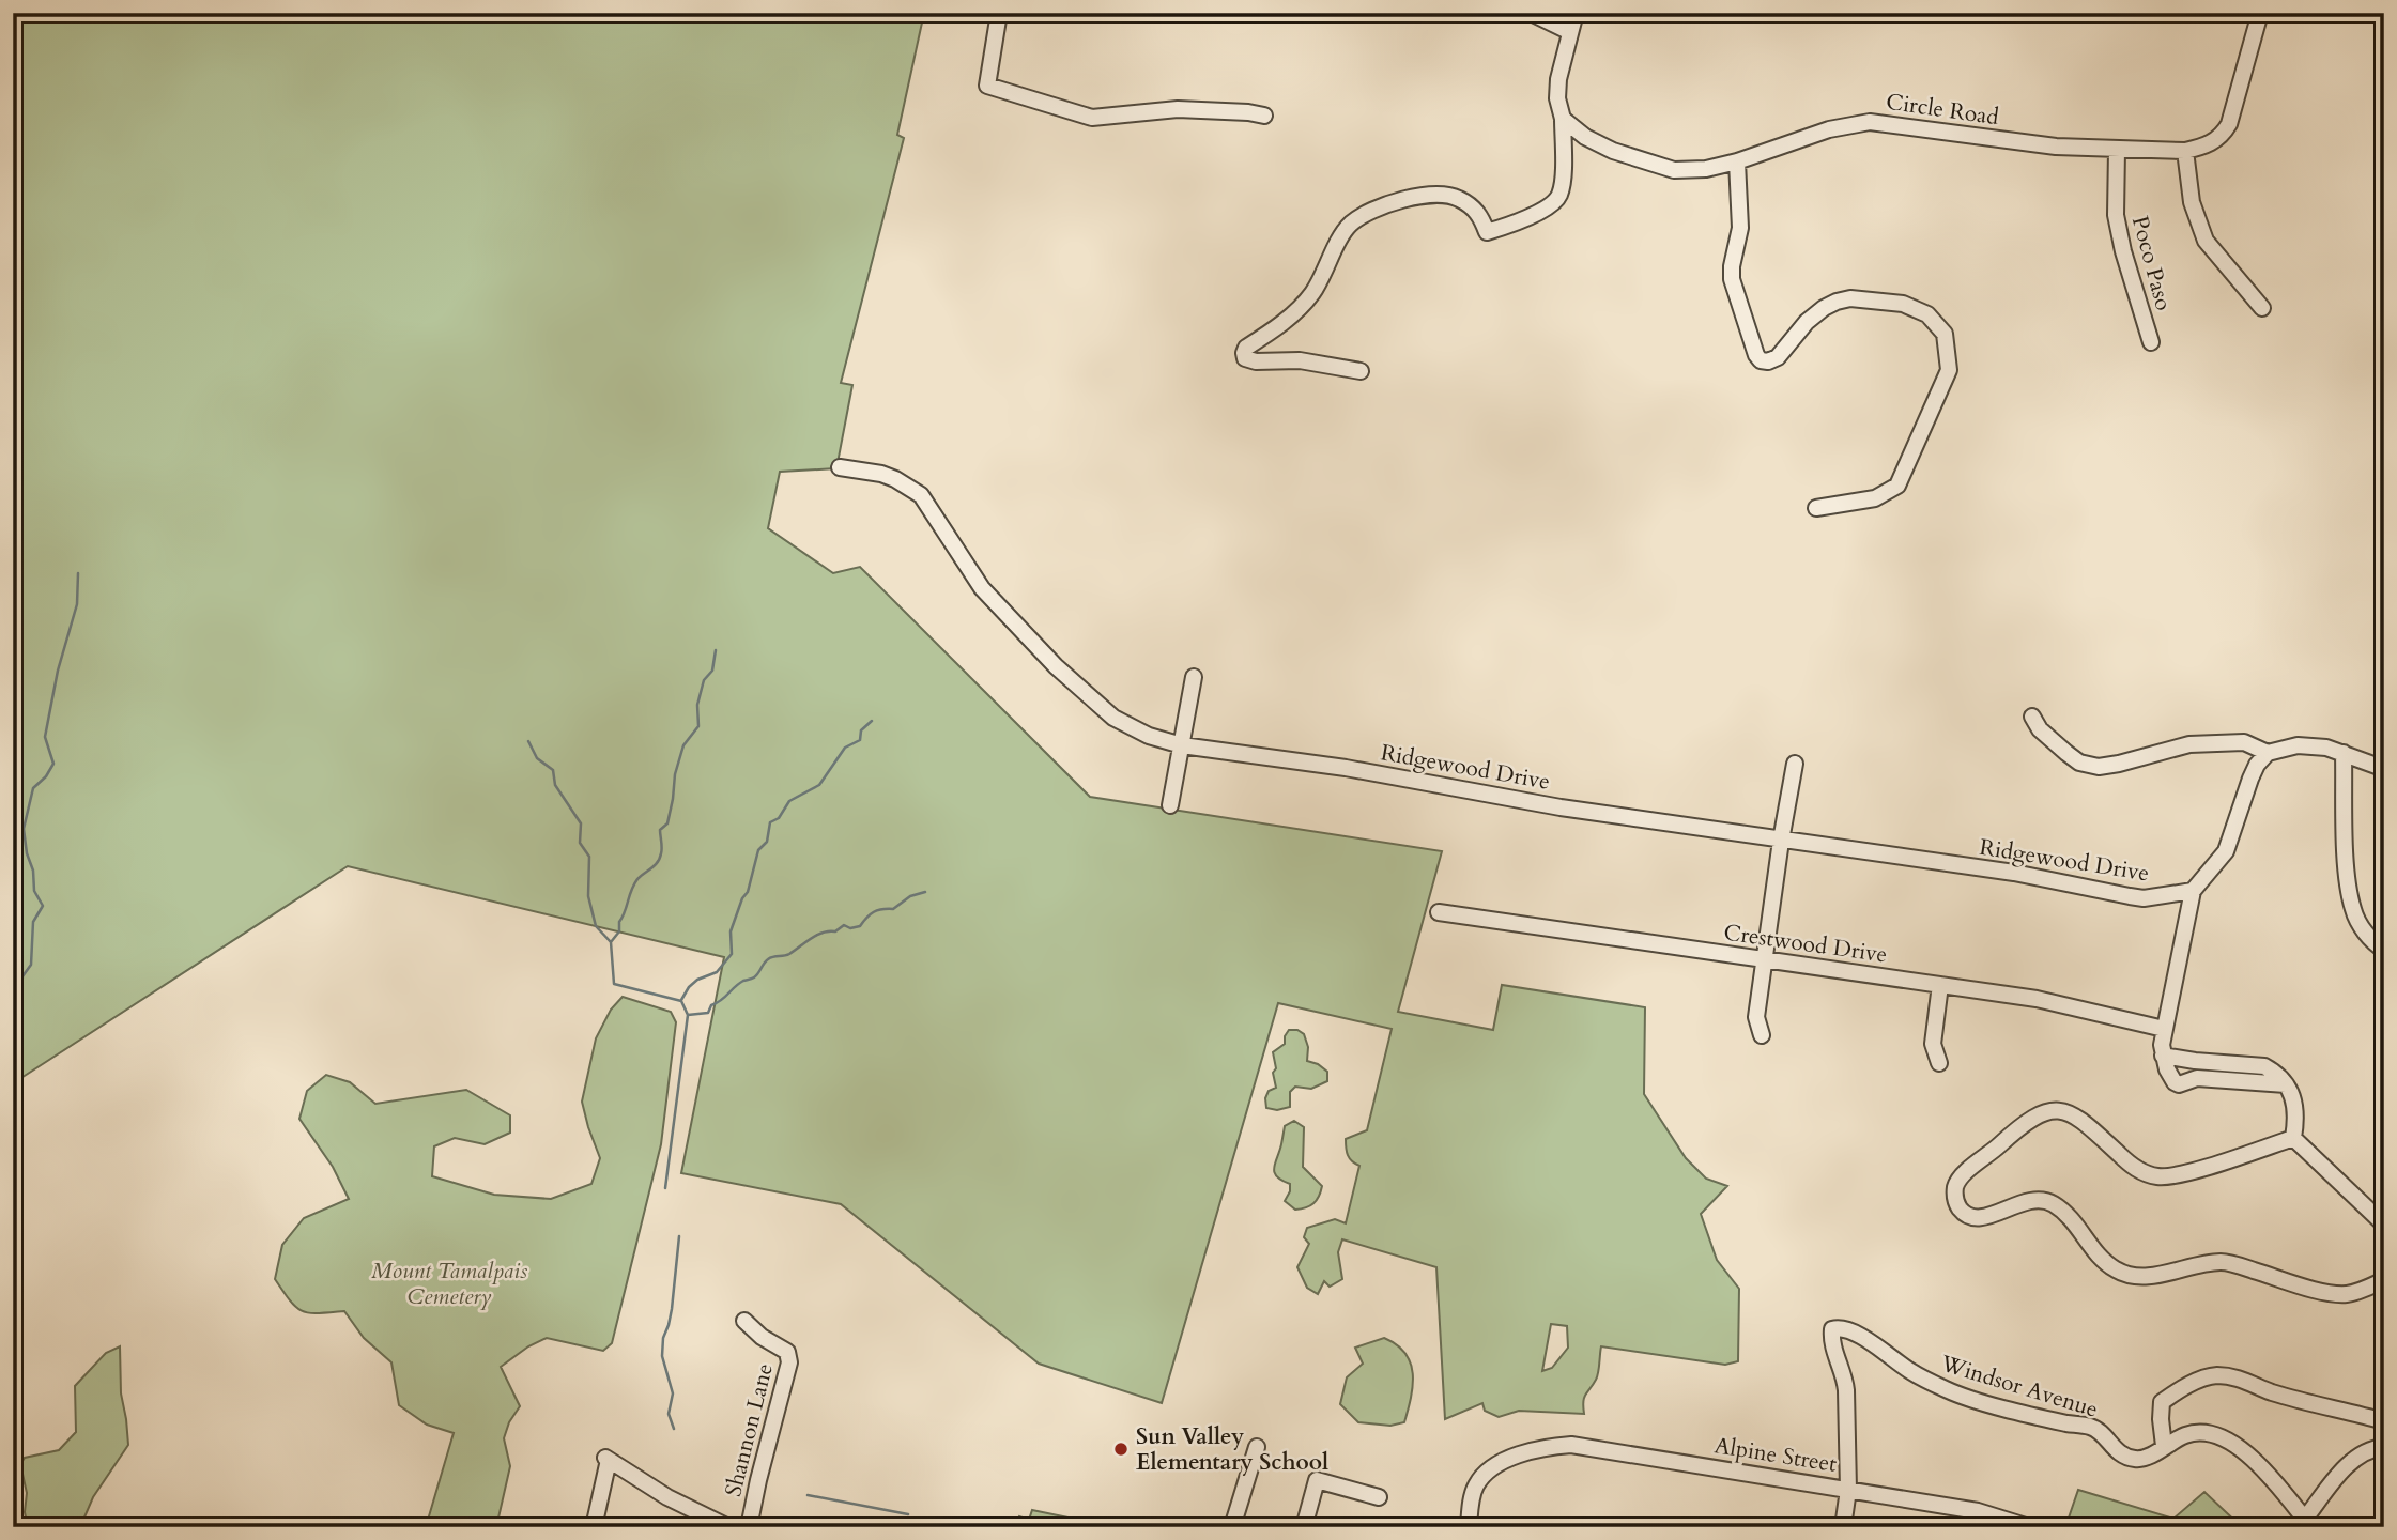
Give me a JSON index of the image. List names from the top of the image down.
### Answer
{
  "streets": {
    "street": [
      "Circle Road",
      "Poco Paso",
      "Ridgewood Drive",
      "Crestwood Drive",
      "Windsor Avenue",
      "Shannon Lane",
      "Alpine Street"
    ]
  },
  "crossings": [
    ["Circle Road", "Poco Paso"],
    ["Windsor Avenue", "Alpine Street"]
  ],
  "parks": ["Mount Tamalpais Cemetery"],
  "places": ["Sun Valley Elementary School"]
}
